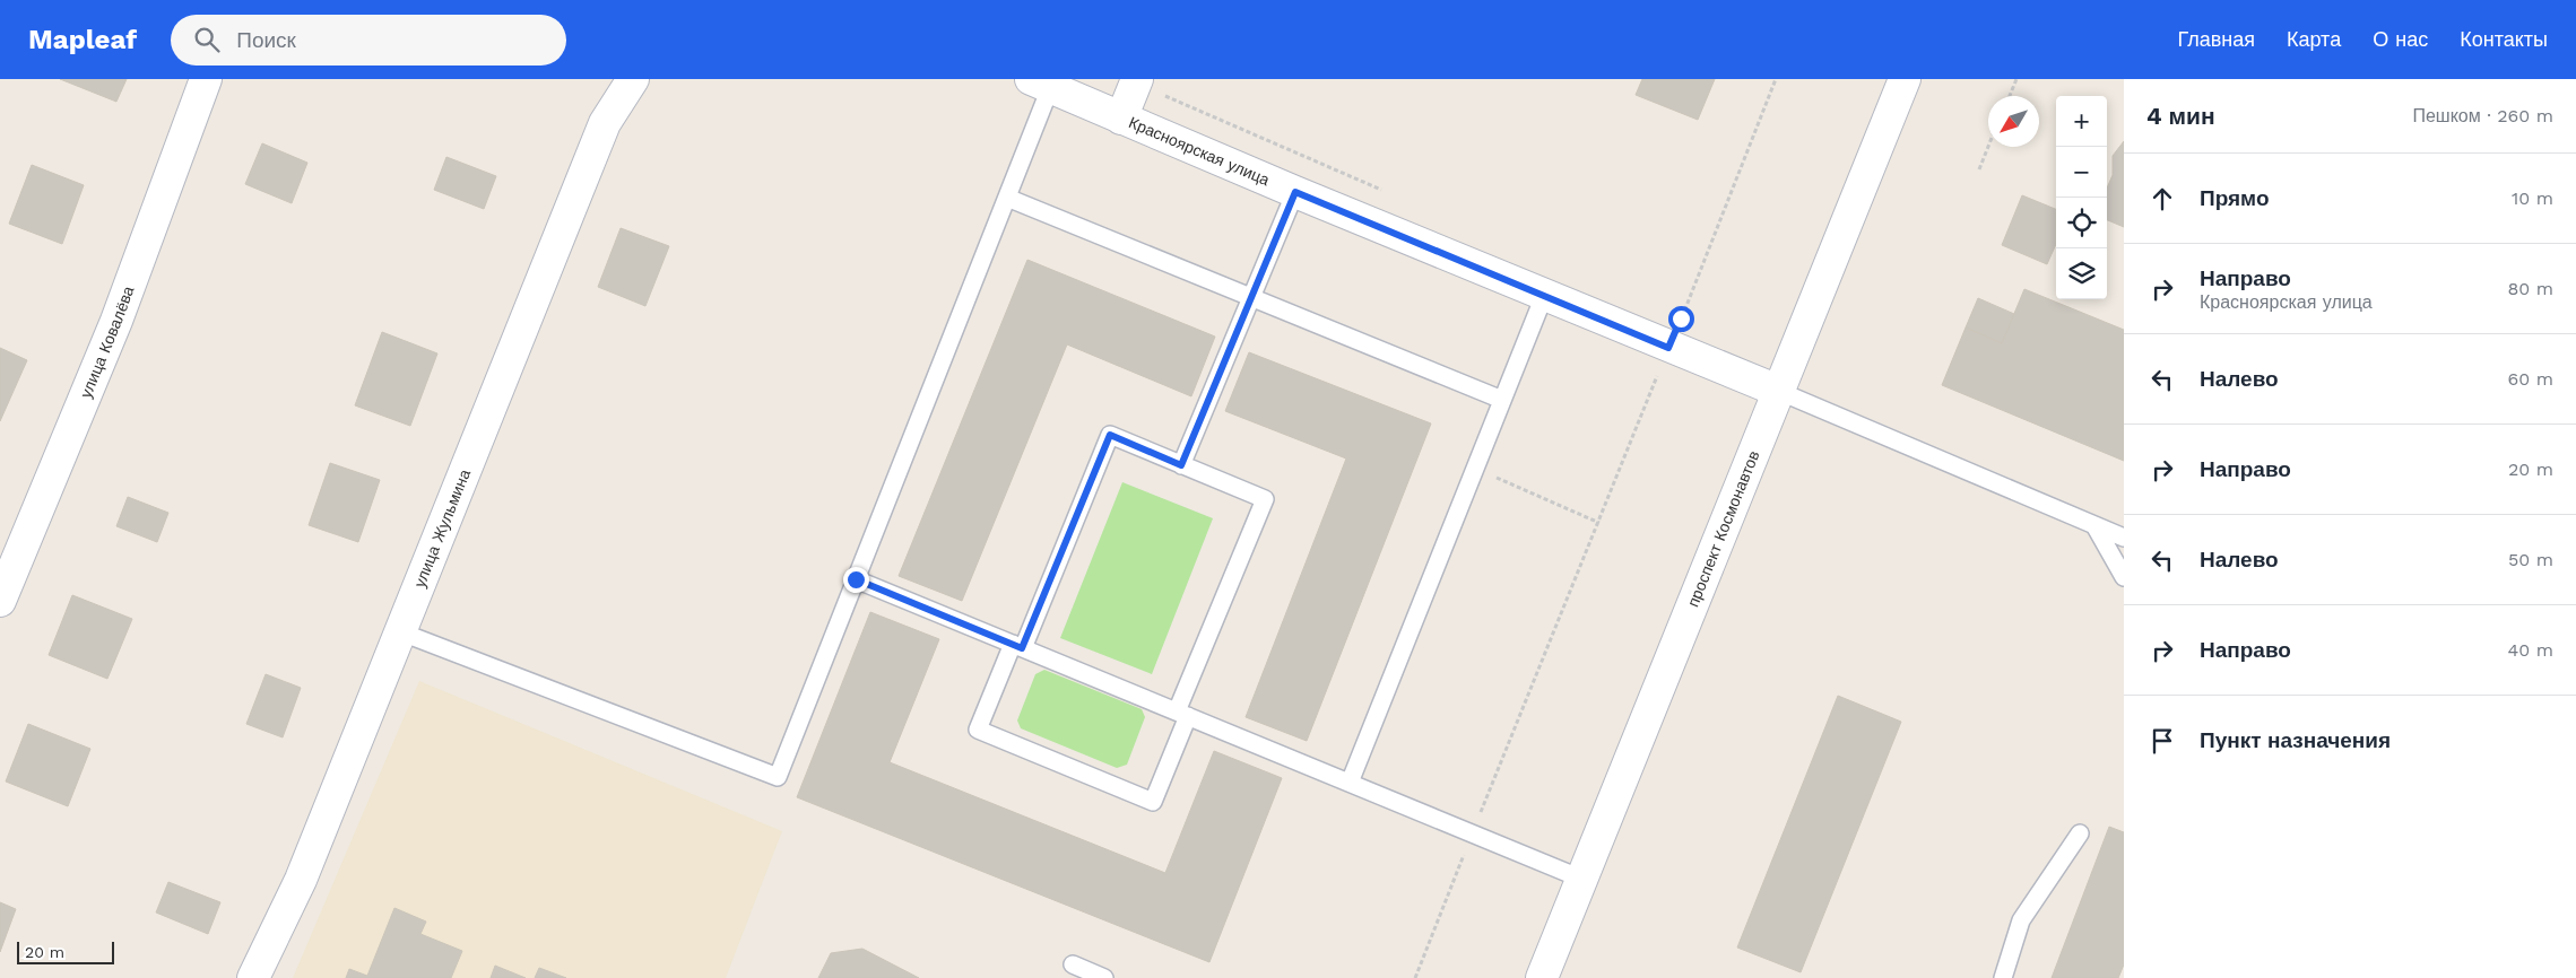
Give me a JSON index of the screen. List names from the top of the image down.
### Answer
{
  "streets": {
    "street": [
      "Красноярская улица",
      "улица Ковалёва",
      "улица Жульмина",
      "проспект Космонавтов"
    ]
  },
  "crossings": [
    ["Красноярская улица", "проспект Космонавтов"]
  ],
  "scale_bar": "20 m",
  "north": "bottom left",
  "page": {
    "header": "Mapleaf",
    "search": "Поиск",
    "nav": [
      "Главная",
      "Карта",
      "О нас",
      "Контакты"
    ],
    "heading": ["4 мин", "Пешком · 260 m"],
    "map_buttons": ["+", "−"],
    "list": [
      ["Прямо", "10 m"],
      ["Направо", "Красноярская улица", "80 m"],
      ["Налево", "60 m"],
      ["Направо", "20 m"],
      ["Налево", "50 m"],
      ["Направо", "40 m"],
      "Пункт назначения"
    ],
    "scale": "20 m"
  }
}
